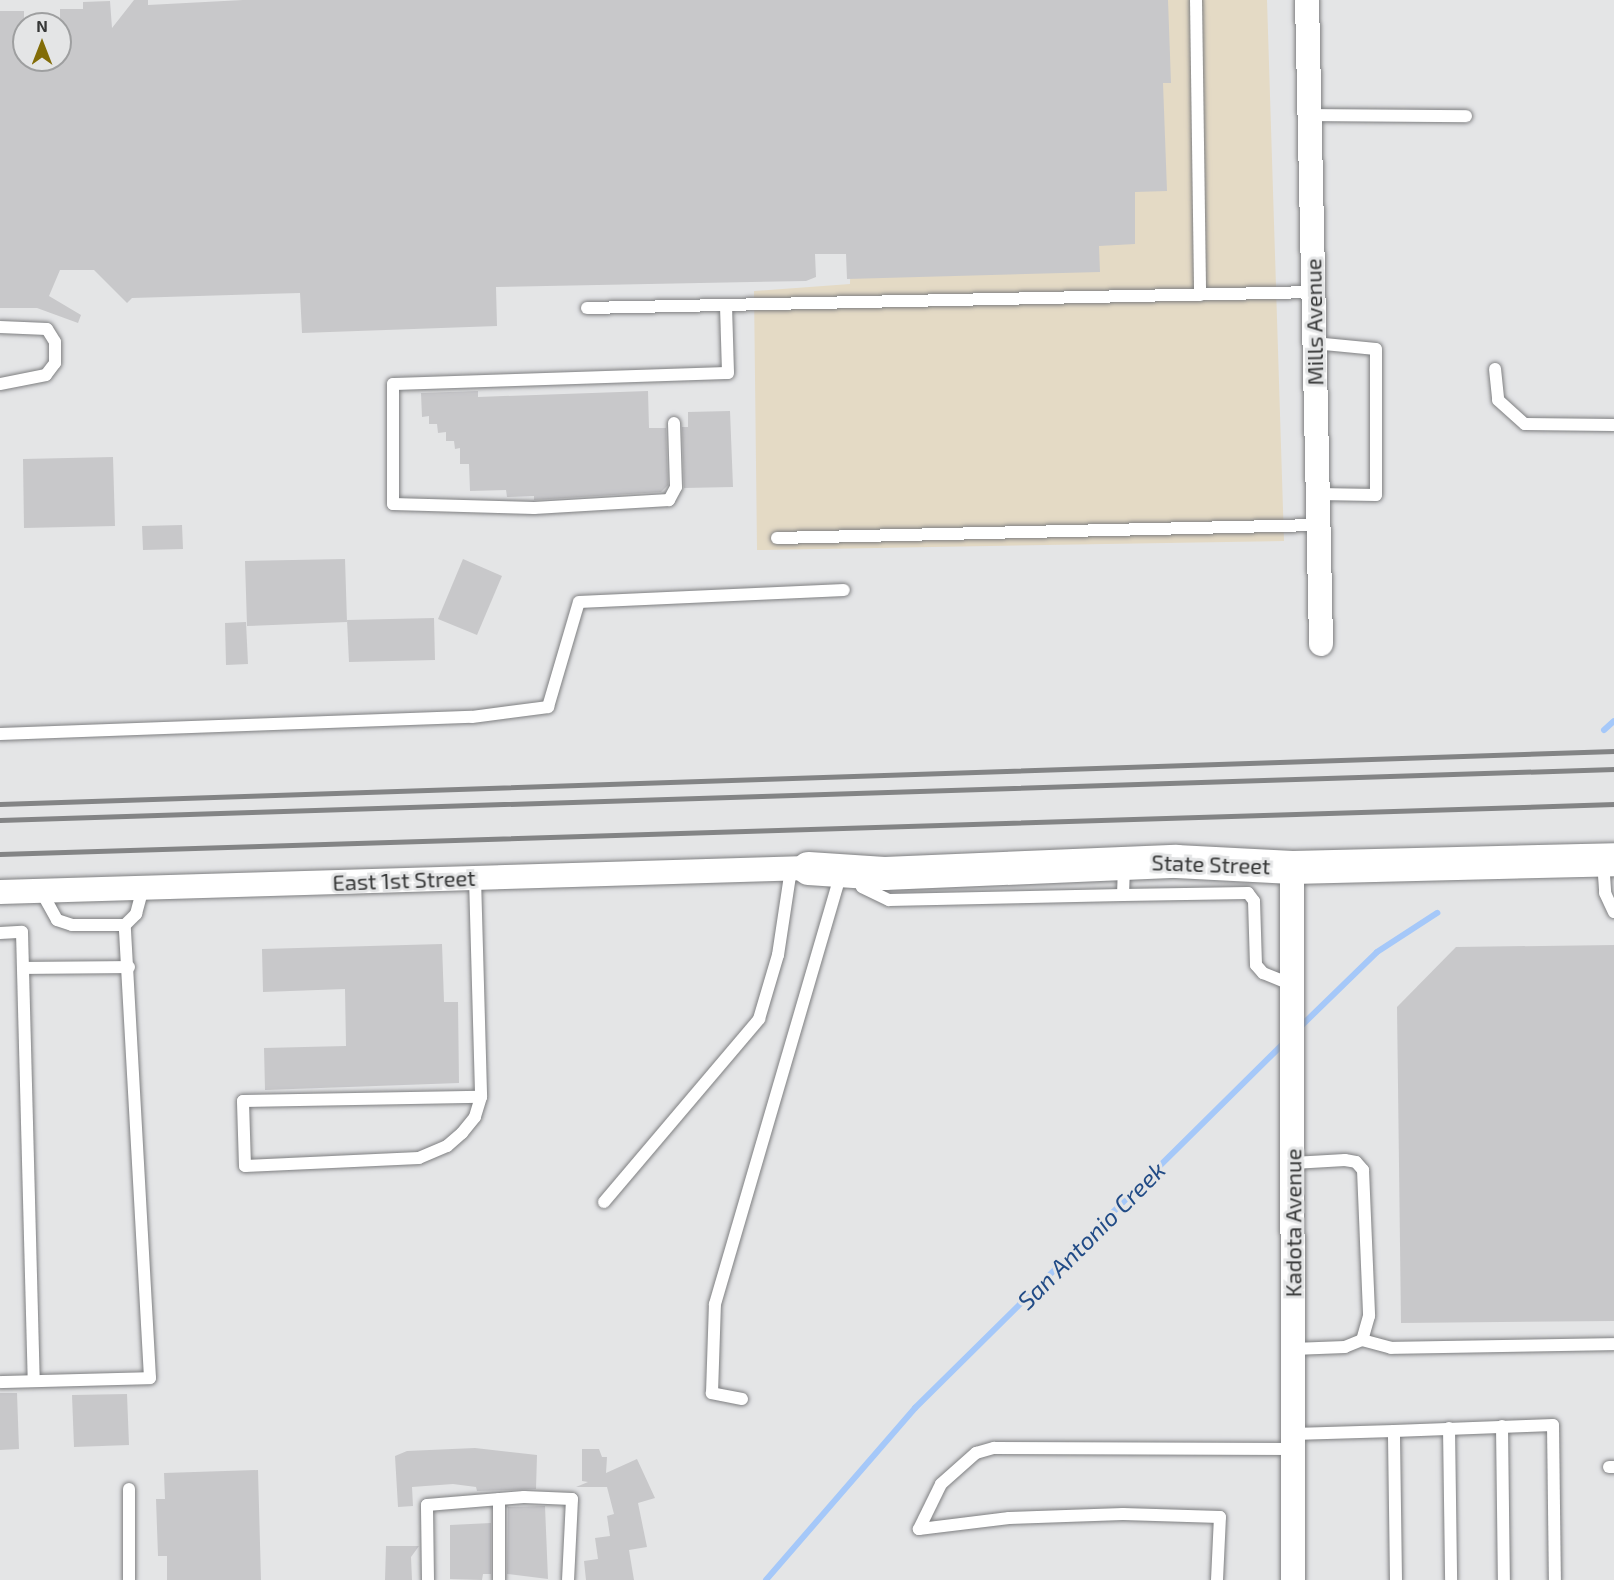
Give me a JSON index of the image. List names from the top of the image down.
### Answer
{
  "streets": {
    "street": [
      "Mills Avenue",
      "State Street",
      "East 1st Street",
      "Kadota Avenue"
    ]
  },
  "crossings": [
    ["State Street", "East 1st Street"],
    ["State Street", "Kadota Avenue"]
  ],
  "water": ["San Antonio Creek"],
  "north": "top"
}
